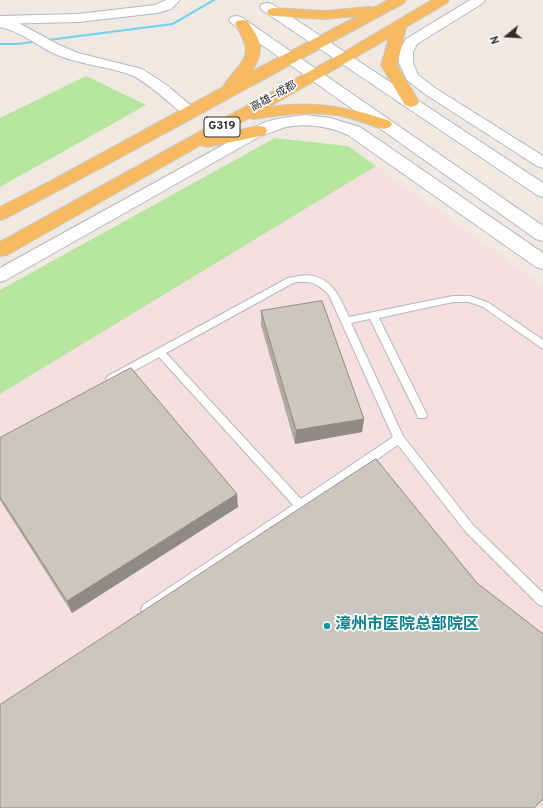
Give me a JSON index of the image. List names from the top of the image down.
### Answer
{
  "streets": {
    "highway": ["高雄—成都", "G319"]
  },
  "places": ["漳州市医院总部院区"],
  "north": "left"
}
